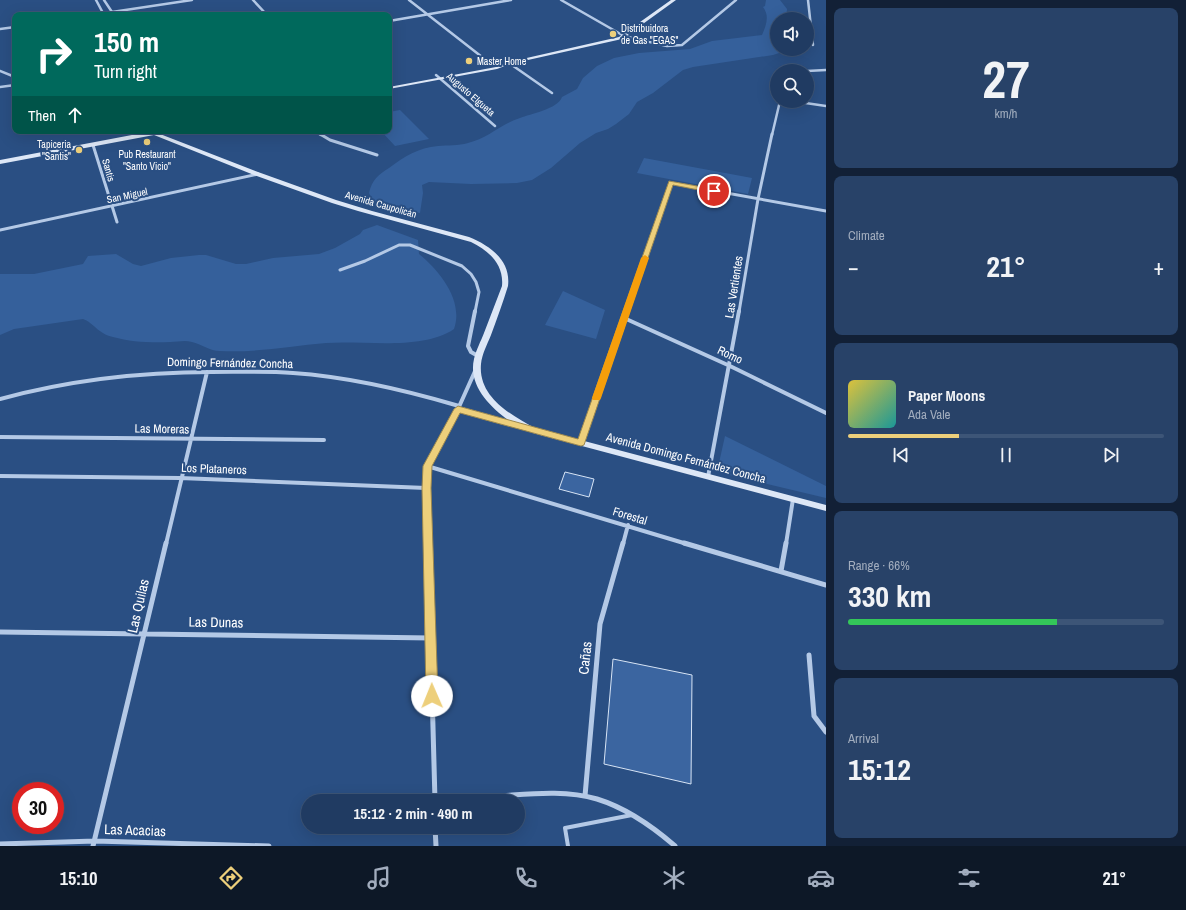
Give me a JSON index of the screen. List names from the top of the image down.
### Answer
{
  "streets": {
    "main road": ["Avenida Caupolicán", "Avenida Domingo Fernández Concha"],
    "street": [
      "Augusto Elgueta",
      "Santis",
      "San Miguel",
      "Las Vertientes",
      "Romo",
      "Domingo Fernández Concha",
      "Las Moreras",
      "Los Plataneros",
      "Forestal",
      "Las Quilas",
      "Las Dunas",
      "Cañas",
      "Las Acacias"
    ]
  },
  "crossings": [
    ["Santis", "San Miguel"],
    ["San Miguel", "Avenida Caupolicán"],
    ["Avenida Caupolicán", "Avenida Domingo Fernández Concha"],
    ["Las Vertientes", "Romo"],
    ["Las Vertientes", "Avenida Domingo Fernández Concha"],
    ["Domingo Fernández Concha", "Las Quilas"],
    ["Las Moreras", "Las Quilas"],
    ["Los Plataneros", "Las Quilas"],
    ["Forestal", "Cañas"],
    ["Las Quilas", "Las Dunas"],
    ["Las Quilas", "Las Acacias"]
  ],
  "places": [
    "Distribuidora de Gas \"EGAS\"",
    "Master Home",
    "Pub Restaurant \"Santo Vicio\"",
    "Tapiceria \"Santis\""
  ],
  "page": {
    "tile": [
      ["27", "km/h"],
      "Climate",
      ["Range · 66%", "330 km"],
      ["Arrival", "15:12"]
    ],
    "turn": ["150 m", "Turn right"],
    "then": "Then",
    "heat": ["−", "21°", "+"],
    "song": ["Paper Moons", "Ada Vale"],
    "limit": "30",
    "trip": "15:12 · 2 min · 490 m",
    "tabs": ["15:10", "21°"]
  }
}
